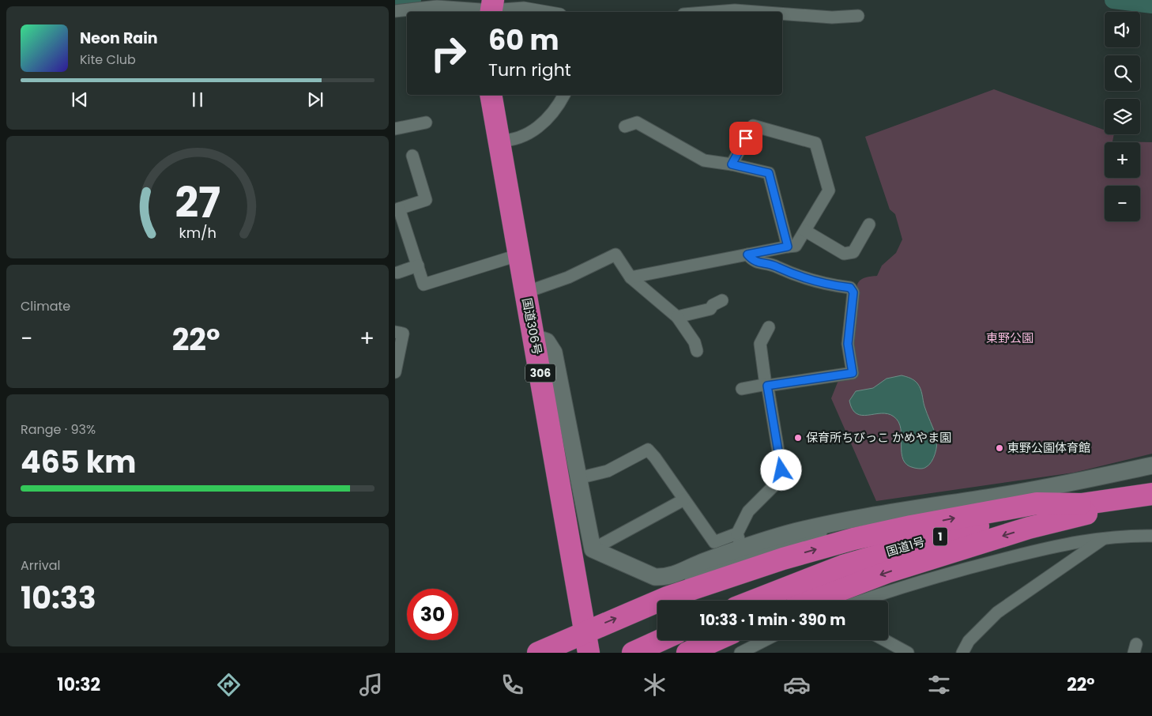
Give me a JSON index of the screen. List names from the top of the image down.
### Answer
{
  "streets": {
    "highway": [
      "国道306号",
      "306",
      "1",
      "国道1号"
    ]
  },
  "parks": ["東野公園"],
  "places": ["保育所ちびっこ かめやま園", "東野公園体育館"],
  "page": {
    "map_buttons": ["+", "−"],
    "turn": ["60 m", "Turn right"],
    "song": ["Neon Rain", "Kite Club"],
    "tile": [
      "Climate",
      ["Range · 93%", "465 km"],
      ["Arrival", "10:33"]
    ],
    "heat": ["−", "22°", "+"],
    "limit": "30",
    "trip": "10:33 · 1 min · 390 m",
    "tabs": ["10:32", "22°"],
    "gauge": ["27", "km/h"]
  }
}
